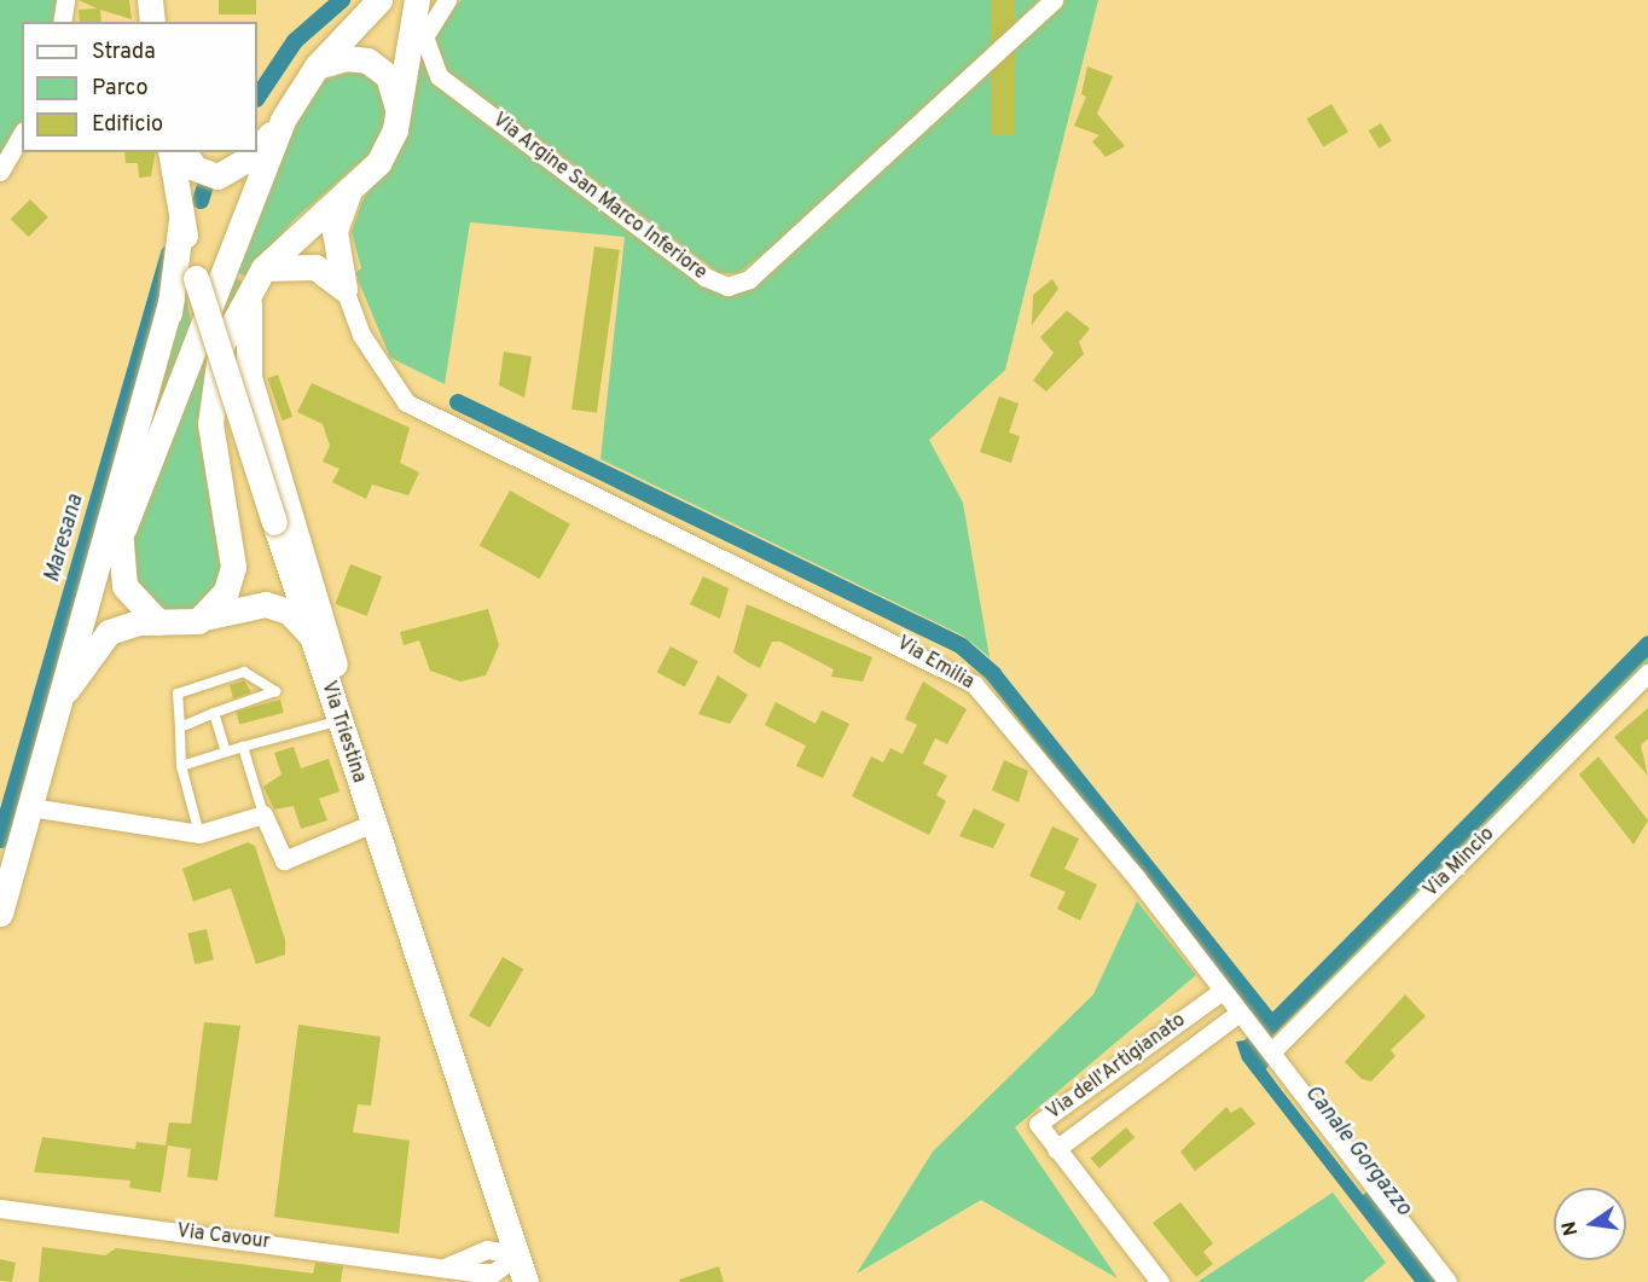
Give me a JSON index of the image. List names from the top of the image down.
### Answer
{
  "streets": {
    "street": [
      "Via Argine San Marco Inferiore",
      "Via Emilia",
      "Via Triestina",
      "Via Mincio",
      "Via dell'Artigianato",
      "Via Cavour"
    ]
  },
  "crossings": [
    ["Via Emilia", "Via Mincio"],
    ["Via Emilia", "Via dell'Artigianato"],
    ["Via Triestina", "Via Cavour"]
  ],
  "water": ["Maresana", "Canale Gorgazzo"],
  "legend": ["Strada", "Parco", "Edificio"],
  "north": "left"
}
